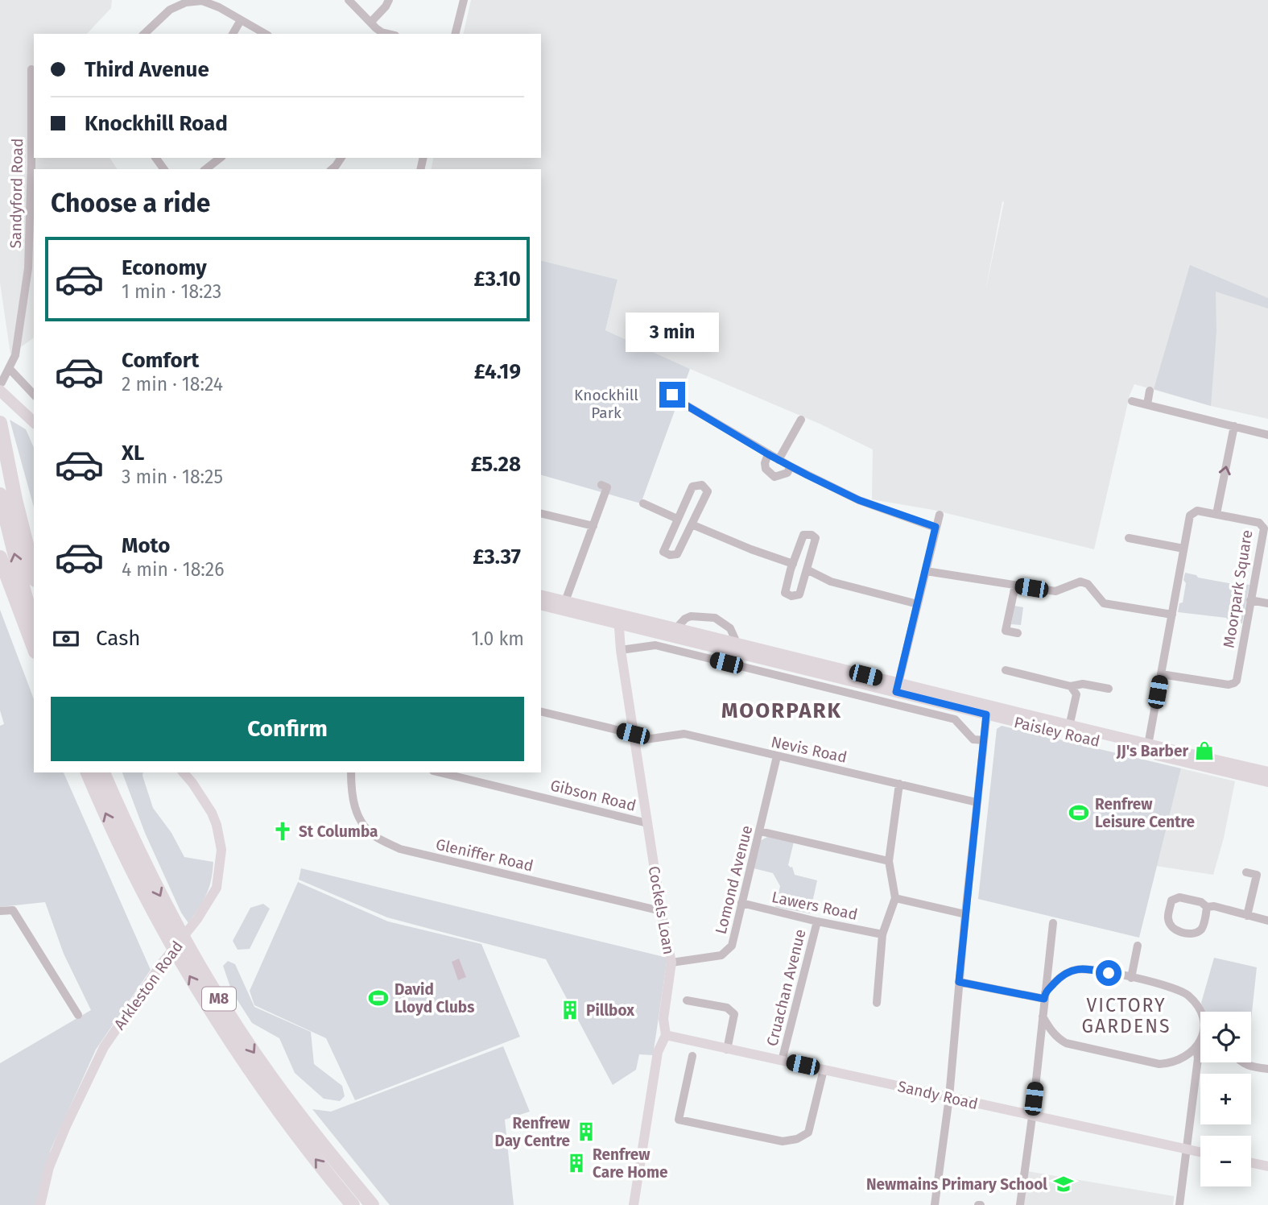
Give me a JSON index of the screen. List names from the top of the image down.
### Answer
{
  "streets": {
    "highway": ["M8"],
    "main road": [
      "Paisley Road",
      "Cockels Loan",
      "Arkleston Road",
      "Sandy Road"
    ],
    "street": [
      "Sandyford Road",
      "Moorpark Square",
      "Nevis Road",
      "Gibson Road",
      "Gleniffer Road",
      "Lomond Avenue",
      "Lawers Road",
      "Cruachan Avenue"
    ]
  },
  "crossings": [
    ["Moorpark Square", "Paisley Road"],
    ["Paisley Road", "Cockels Loan"],
    ["Nevis Road", "Lomond Avenue"],
    ["Nevis Road", "Cockels Loan"],
    ["Gibson Road", "Cockels Loan"],
    ["Gleniffer Road", "Cockels Loan"],
    ["Lomond Avenue", "Lawers Road"],
    ["Lomond Avenue", "Cockels Loan"],
    ["Lawers Road", "Cruachan Avenue"],
    ["Cockels Loan", "Sandy Road"],
    ["Cruachan Avenue", "Sandy Road"]
  ],
  "districts": ["MOORPARK", "VICTORY GARDENS"],
  "parks": ["Knockhill Park"],
  "places": {
    "shop": ["JJ's Barber"],
    "sports": ["Renfrew Leisure Centre", "David Lloyd Clubs"],
    "church": ["St Columba"],
    "building": ["Pillbox", "Renfrew Day Centre", "Renfrew Care Home"],
    "school or university": ["Newmains Primary School"]
  },
  "page": {
    "banner": ["Third Avenue", "Knockhill Road"],
    "heading": "Choose a ride",
    "list": [
      {
        "name": "Economy",
        "note": "1 min · 18:23",
        "value": "£3.10"
      },
      {
        "name": "Comfort",
        "note": "2 min · 18:24",
        "value": "£4.19"
      },
      {
        "name": "XL",
        "note": "3 min · 18:25",
        "value": "£5.28"
      },
      {
        "name": "Moto",
        "note": "4 min · 18:26",
        "value": "£3.37"
      }
    ],
    "bubble": "3 min",
    "pay": ["Cash", "1.0 km"],
    "buttons": "Confirm",
    "map_buttons": ["+", "−"]
  }
}
